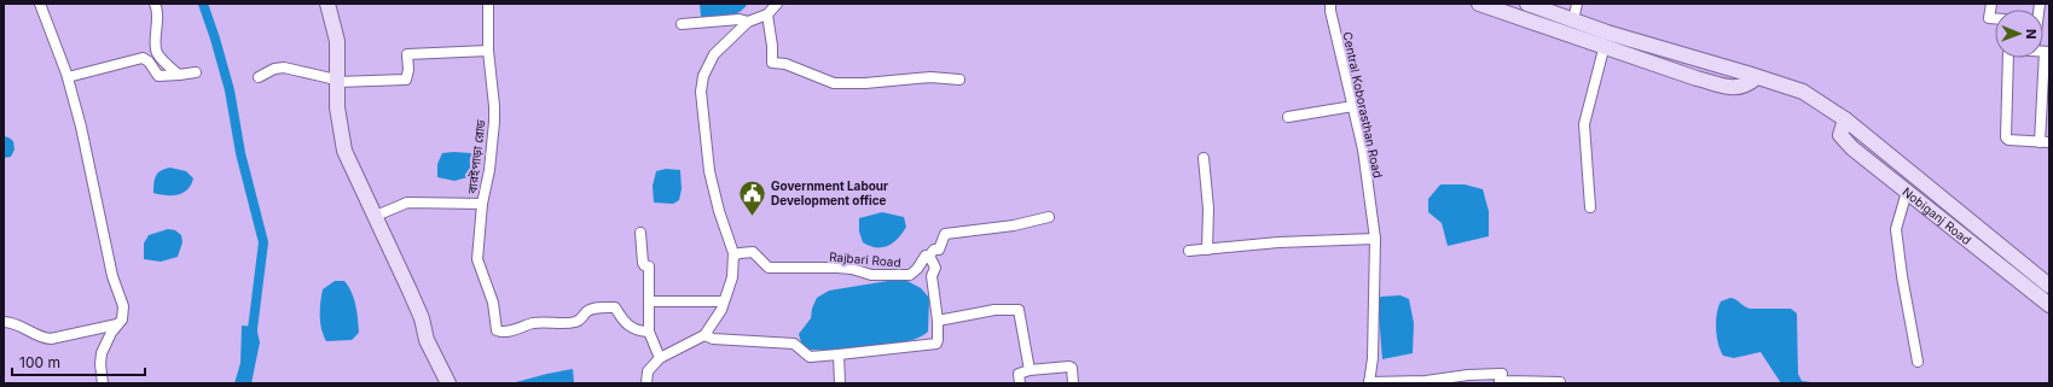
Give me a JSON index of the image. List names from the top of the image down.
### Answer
{
  "streets": {
    "main road": ["Nobiganj Road"],
    "street": ["Central Koborasthan Road", "বারইপাড়া রোড", "Rajbari Road"]
  },
  "places": {
    "public building": ["Government Labour Development office"]
  },
  "scale_bar": "100 m",
  "north": "right"
}
